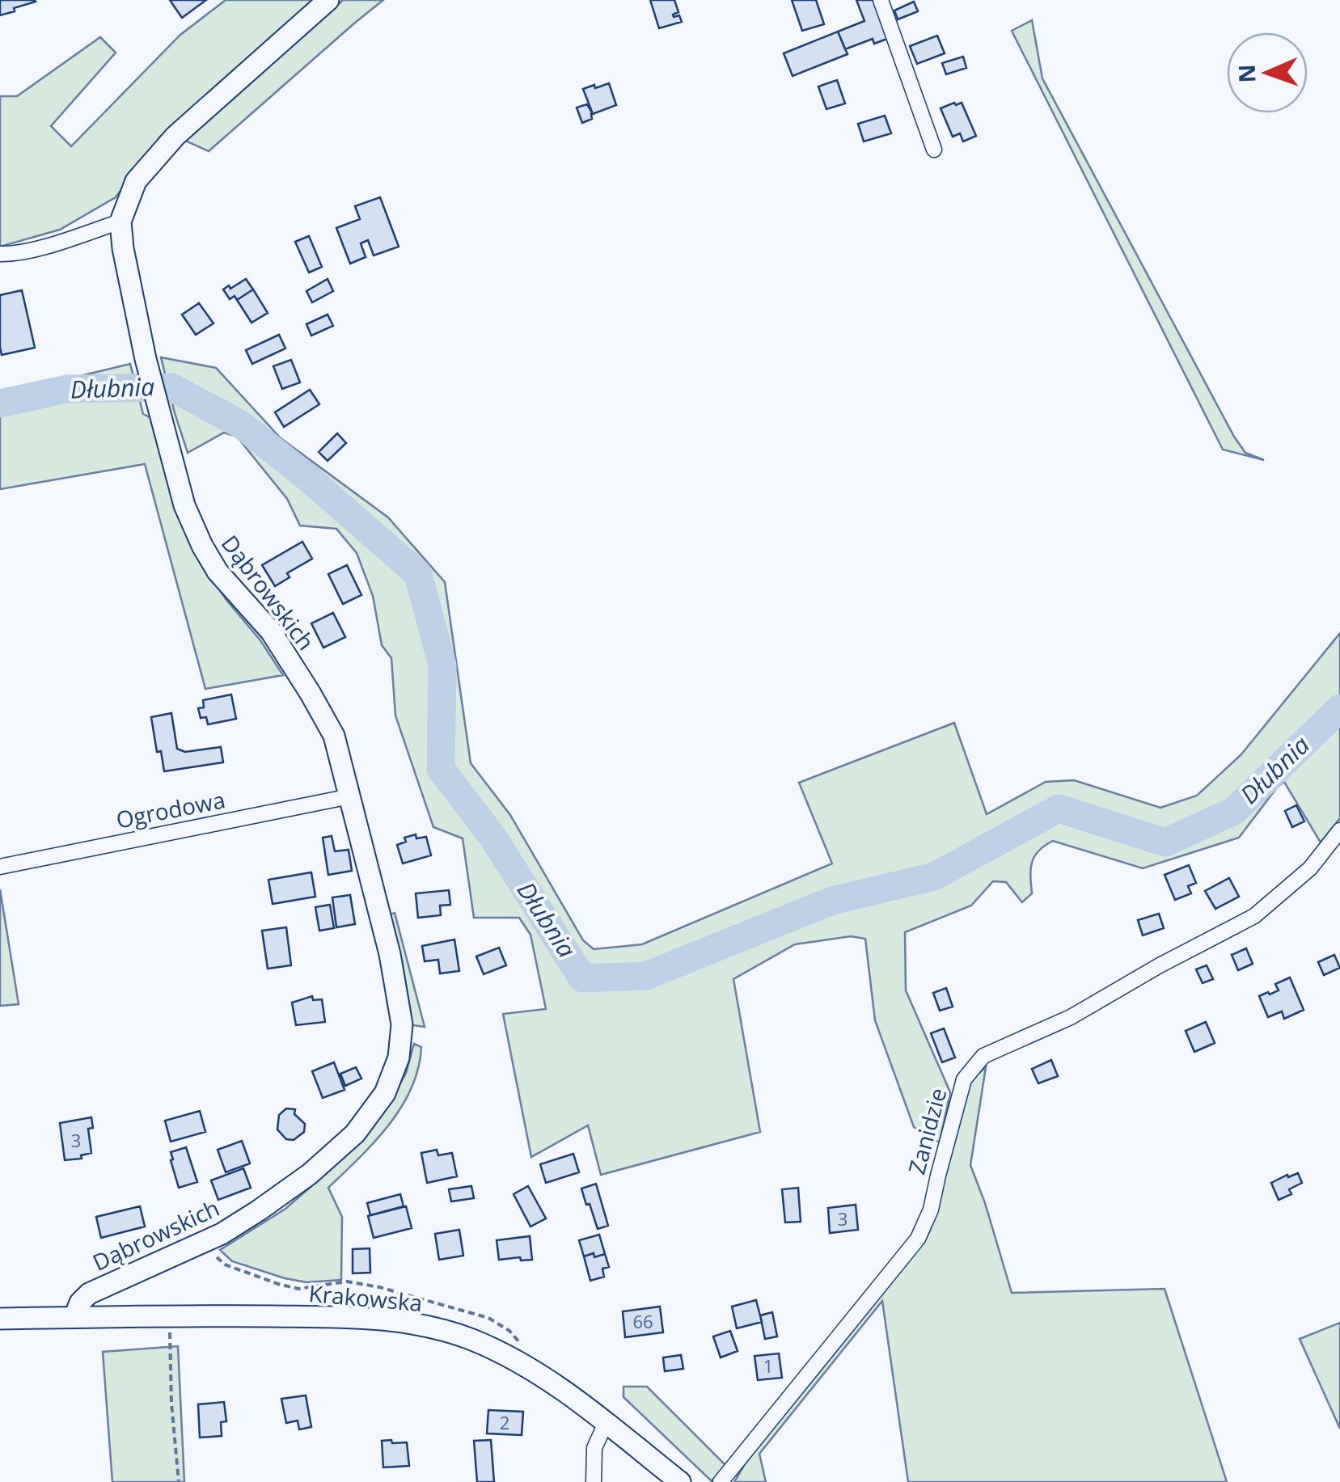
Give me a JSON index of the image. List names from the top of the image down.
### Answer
{
  "streets": {
    "street": [
      "Dąbrowskich",
      "Ogrodowa",
      "Zanidzie",
      "Krakowska"
    ]
  },
  "crossings": [
    ["Dąbrowskich", "Ogrodowa"],
    ["Dąbrowskich", "Krakowska"]
  ],
  "water": ["Dłubnia"],
  "house_numbers": [
    "3",
    "3",
    "66",
    "1",
    "2"
  ],
  "north": "left"
}
